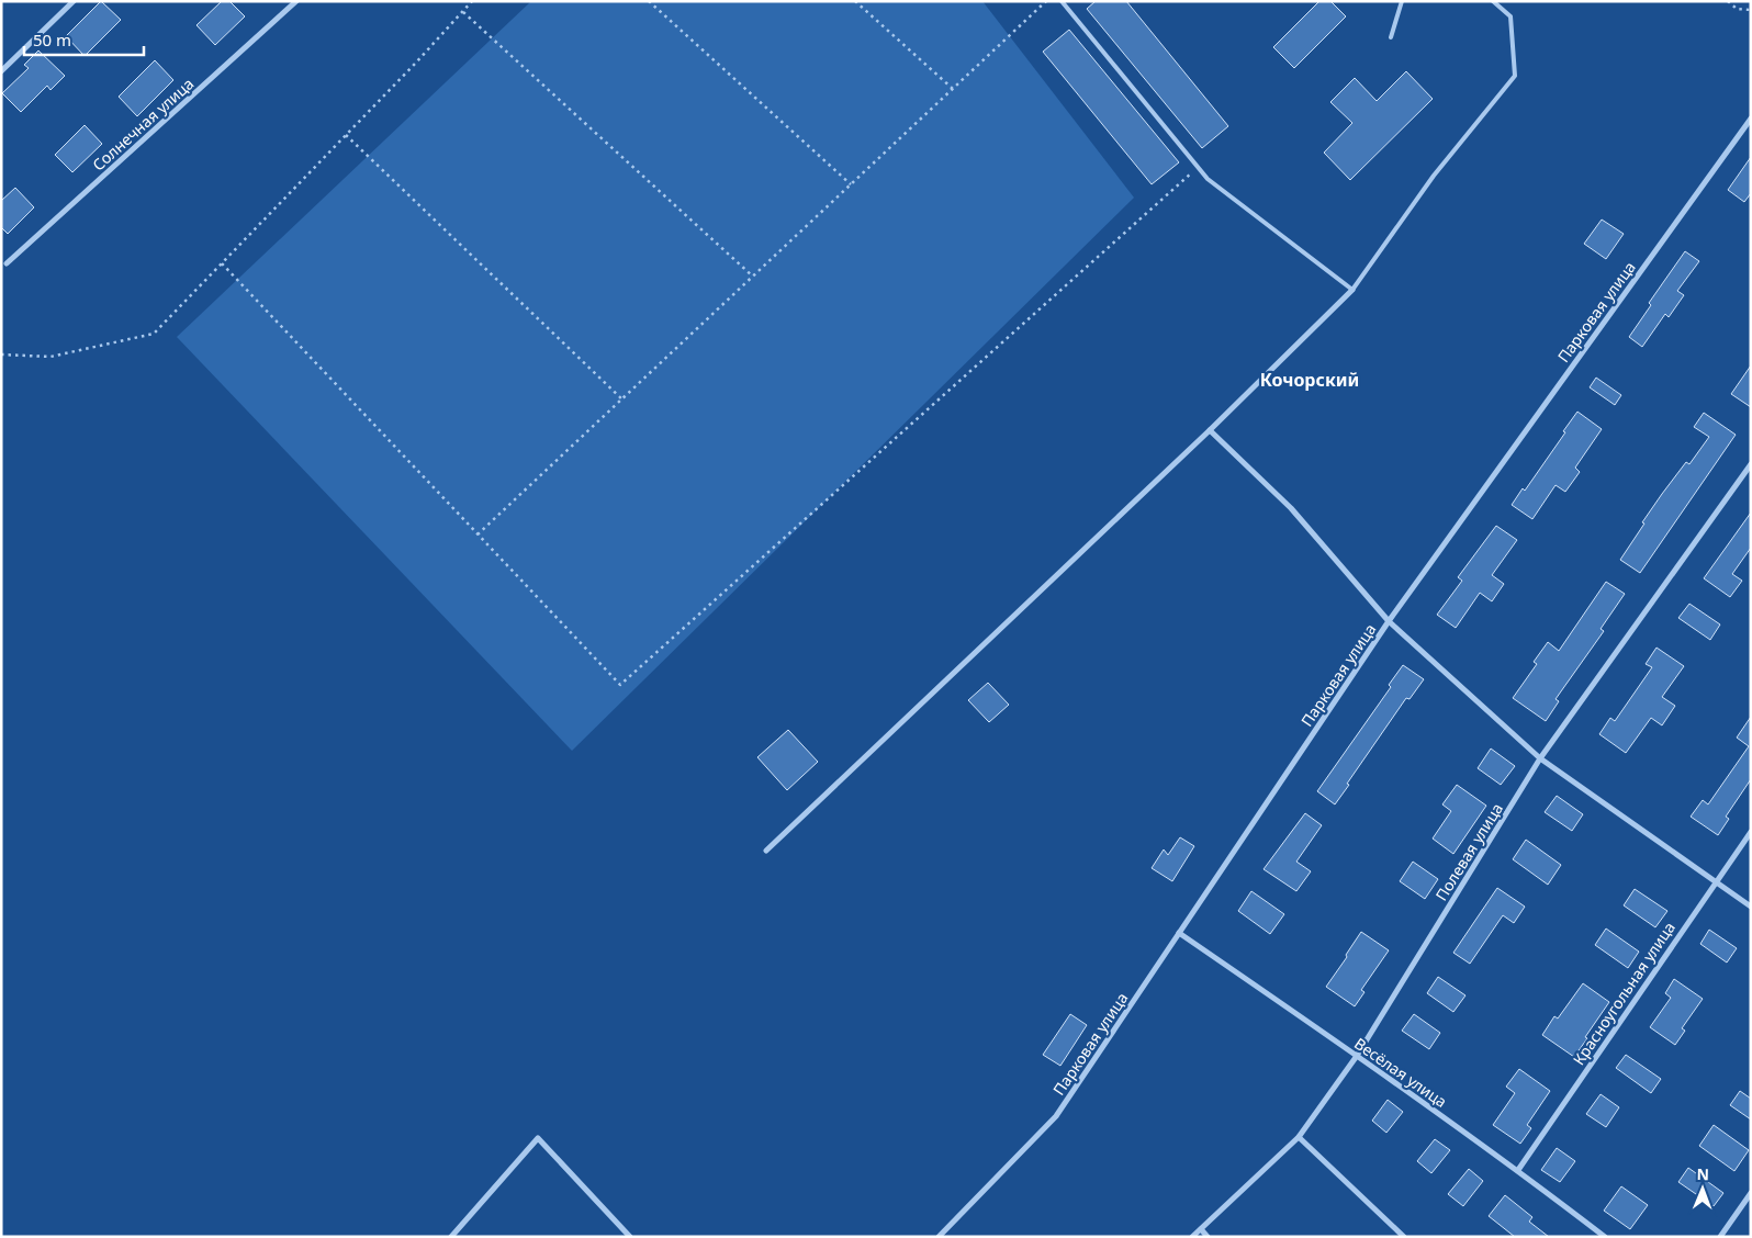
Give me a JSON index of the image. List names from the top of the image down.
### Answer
{
  "streets": {
    "street": [
      "Солнечная улица",
      "Парковая улица",
      "Полевая улица",
      "Красноугольная улица",
      "Весёлая улица"
    ]
  },
  "crossings": [
    ["Парковая улица", "Весёлая улица"],
    ["Полевая улица", "Весёлая улица"],
    ["Красноугольная улица", "Весёлая улица"]
  ],
  "districts": ["Кочорский"],
  "scale_bar": "50 m",
  "north": "top"
}
